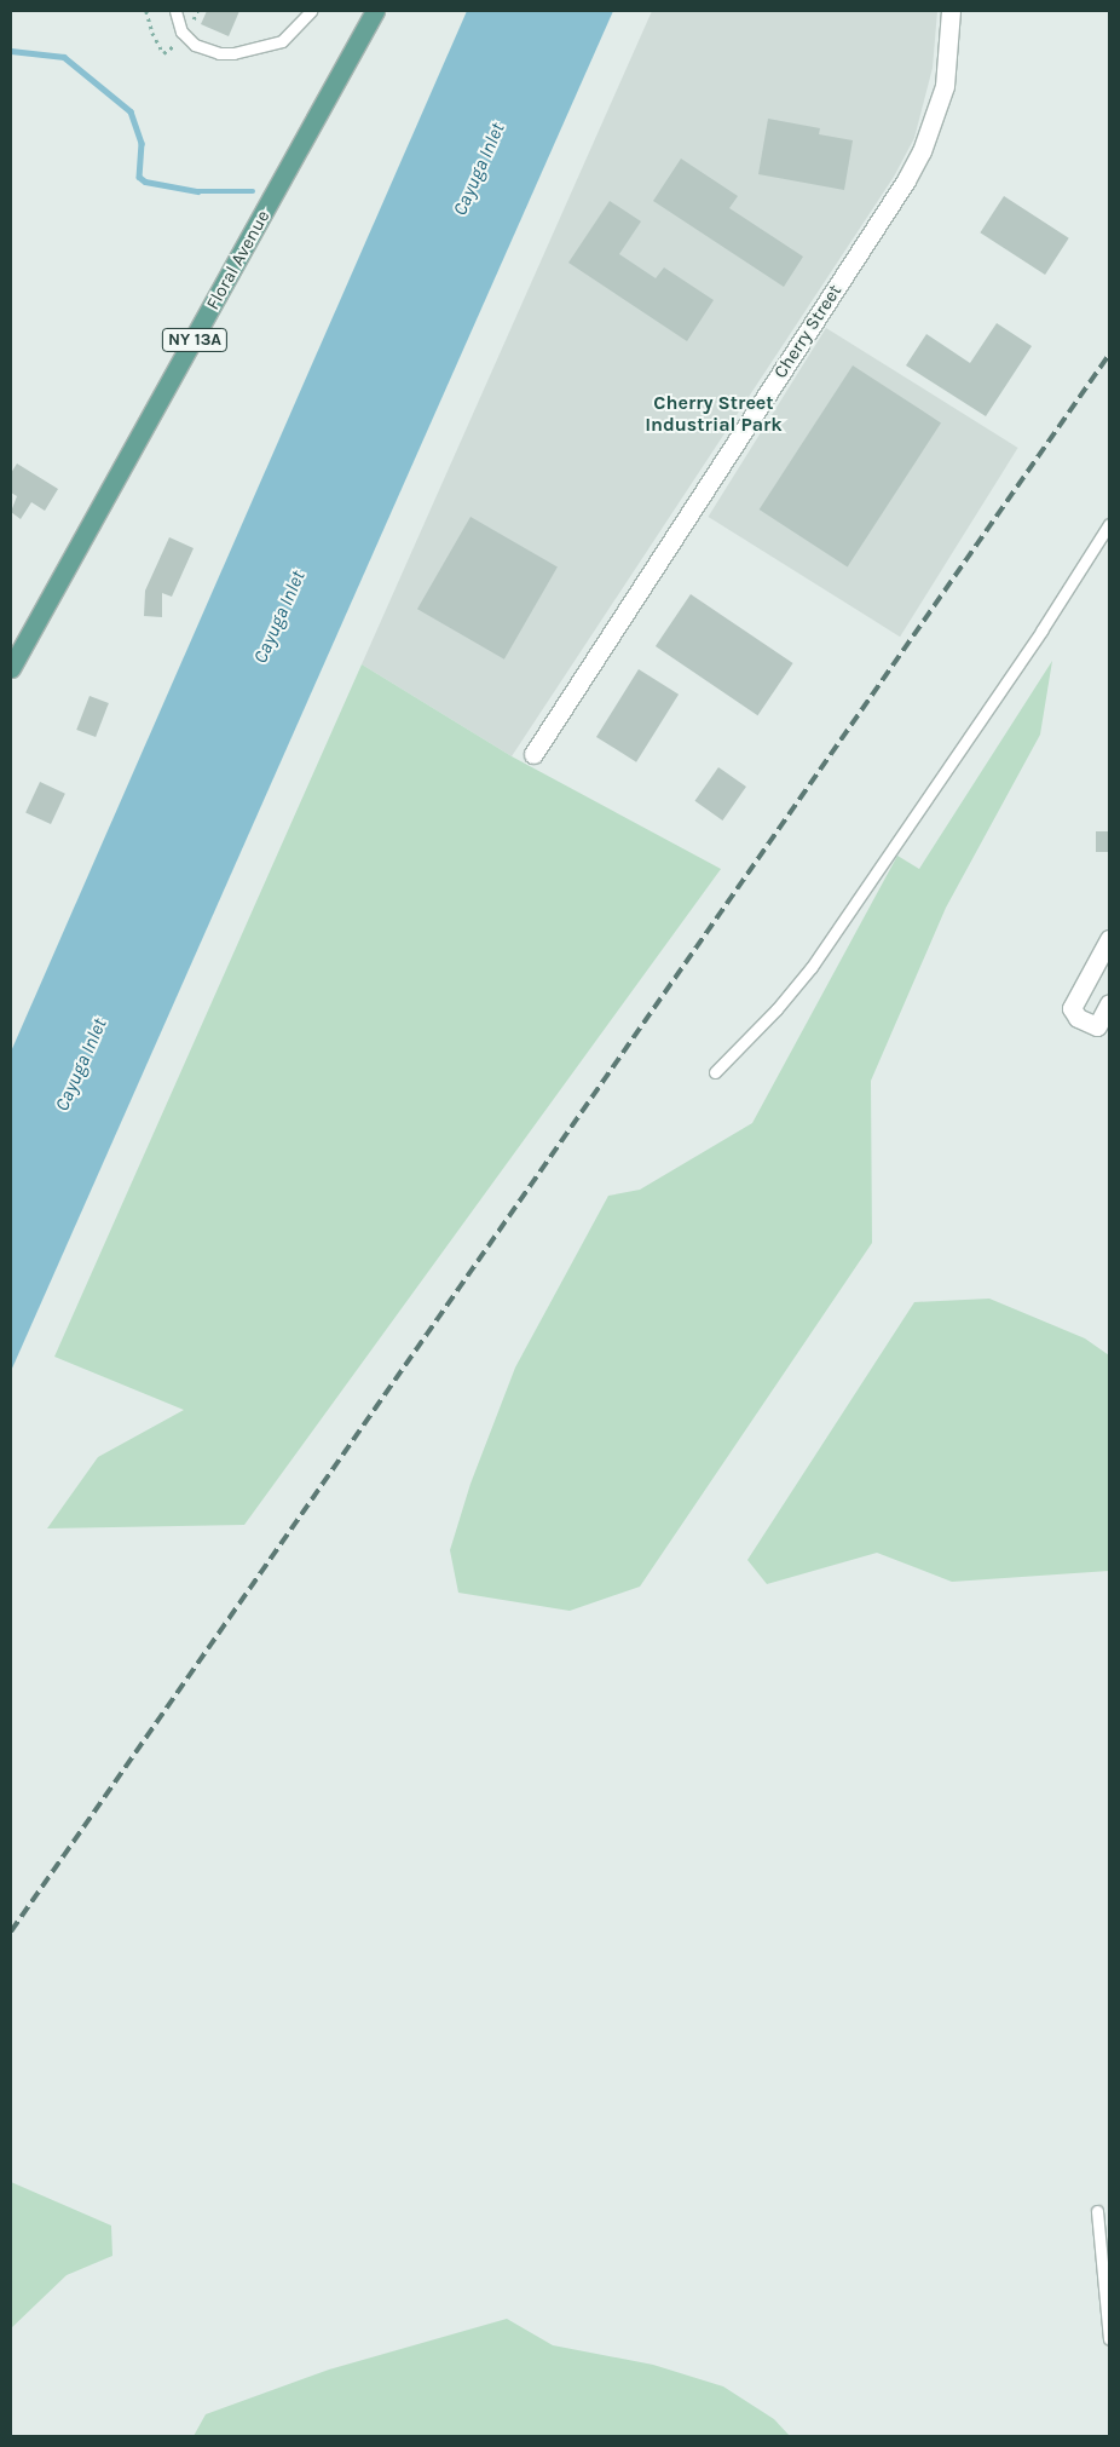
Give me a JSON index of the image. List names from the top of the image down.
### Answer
{
  "streets": {
    "main road": ["Floral Avenue", "NY 13A"],
    "street": ["Cherry Street"]
  },
  "districts": ["Cherry Street Industrial Park"],
  "water": ["Cayuga Inlet"]
}
